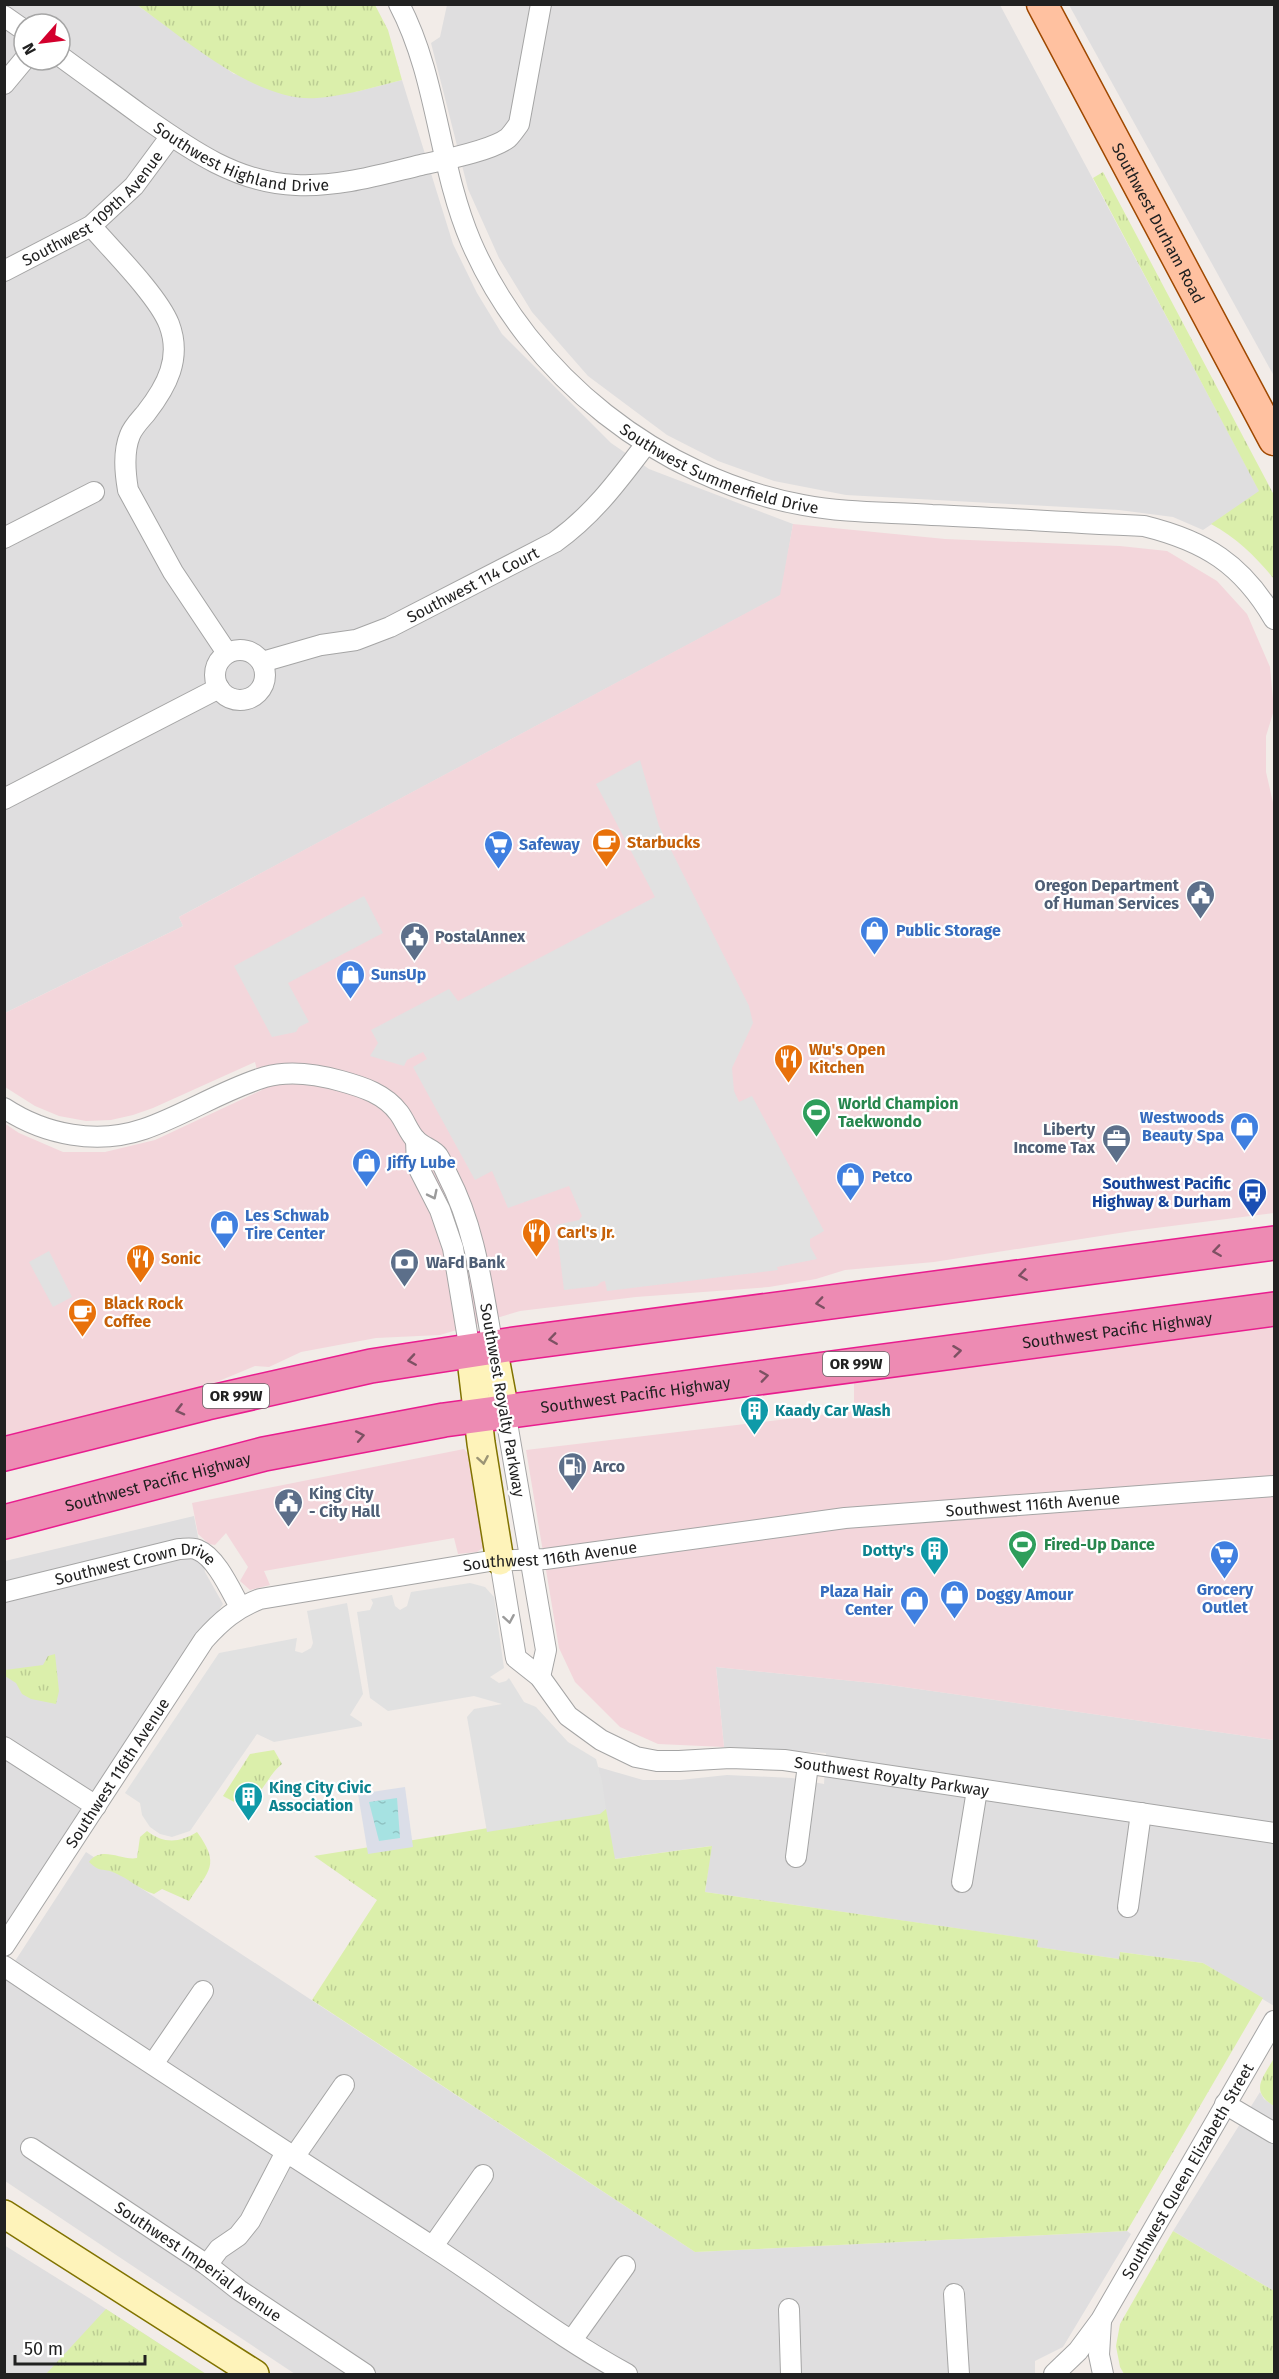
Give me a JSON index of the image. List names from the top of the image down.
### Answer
{
  "streets": {
    "highway": ["Southwest Pacific Highway", "OR 99W"],
    "main road": ["Southwest Durham Road", "Southwest Royalty Parkway"],
    "street": [
      "Southwest Highland Drive",
      "Southwest 109th Avenue",
      "Southwest Summerfield Drive",
      "Southwest 114 Court",
      "Southwest 116th Avenue",
      "Southwest Crown Drive",
      "Southwest Queen Elizabeth Street",
      "Southwest Imperial Avenue"
    ]
  },
  "crossings": [
    ["Southwest Highland Drive", "Southwest 109th Avenue"],
    ["Southwest Highland Drive", "Southwest Summerfield Drive"],
    ["Southwest Summerfield Drive", "Southwest 114 Court"],
    ["Southwest Pacific Highway", "Southwest Royalty Parkway"],
    ["OR 99W", "Southwest Royalty Parkway"],
    ["Southwest Royalty Parkway", "Southwest 116th Avenue"],
    ["Southwest 116th Avenue", "Southwest Crown Drive"]
  ],
  "places": {
    "cafe": ["Starbucks", "Black Rock Coffee"],
    "supermarket": ["Safeway", "Grocery Outlet"],
    "public building": ["Oregon Department of Human Services", "PostalAnnex", "King City - City Hall"],
    "shop": [
      "Public Storage",
      "SunsUp",
      "Westwoods Beauty Spa",
      "Jiffy Lube",
      "Petco",
      "Les Schwab Tire Center",
      "Doggy Amour",
      "Plaza Hair Center"
    ],
    "restaurant": ["Wu's Open Kitchen", "Carl's Jr.", "Sonic"],
    "sports": ["World Champion Taekwondo", "Fired-Up Dance"],
    "office": ["Liberty Income Tax"],
    "bus stop": ["Southwest Pacific Highway & Durham"],
    "bank": ["WaFd Bank"],
    "building": ["Kaady Car Wash", "Dotty's", "King City Civic Association"],
    "fuel station": ["Arco"]
  },
  "scale_bar": "50 m",
  "north": "bottom left"
}
